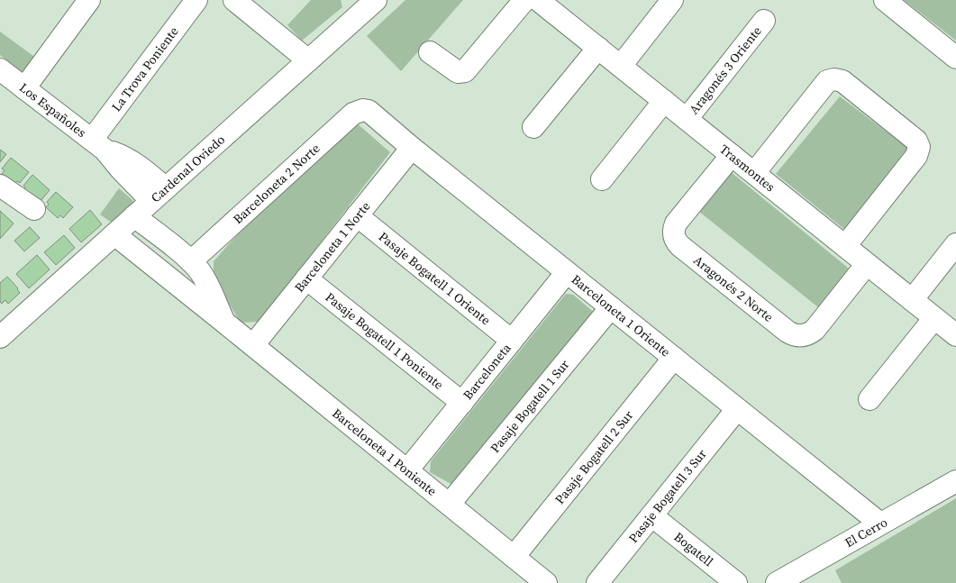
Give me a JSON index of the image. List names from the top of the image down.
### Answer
{
  "streets": {
    "street": [
      "La Trova Poniente",
      "Aragonés 3 Oriente",
      "Los Españoles",
      "Trasmontes",
      "Cardenal Oviedo",
      "Barceloneta 2 Norte",
      "Barceloneta 1 Norte",
      "Pasaje Bogatell 1 Oriente",
      "Aragonés 2 Norte",
      "Barceloneta 1 Oriente",
      "Pasaje Bogatell 1 Poniente",
      "Barceloneta",
      "Pasaje Bogatell 1 Sur",
      "Barceloneta 1 Poniente",
      "Pasaje Bogatell 2 Sur",
      "Pasaje Bogatell 3 Sur",
      "El Cerro",
      "Bogatell"
    ]
  },
  "crossings": [
    ["La Trova Poniente", "Los Españoles"],
    ["Aragonés 3 Oriente", "Trasmontes"],
    ["Los Españoles", "Cardenal Oviedo"],
    ["Trasmontes", "Aragonés 2 Norte"],
    ["Cardenal Oviedo", "Barceloneta 1 Poniente"],
    ["Barceloneta 2 Norte", "Barceloneta 1 Oriente"],
    ["Barceloneta 2 Norte", "Barceloneta 1 Poniente"],
    ["Barceloneta 1 Norte", "Pasaje Bogatell 1 Oriente"],
    ["Barceloneta 1 Norte", "Barceloneta 1 Oriente"],
    ["Barceloneta 1 Norte", "Pasaje Bogatell 1 Poniente"],
    ["Barceloneta 1 Norte", "Barceloneta 1 Poniente"],
    ["Pasaje Bogatell 1 Oriente", "Barceloneta"],
    ["Barceloneta 1 Oriente", "Barceloneta"],
    ["Barceloneta 1 Oriente", "Pasaje Bogatell 1 Sur"],
    ["Barceloneta 1 Oriente", "Pasaje Bogatell 2 Sur"],
    ["Barceloneta 1 Oriente", "Pasaje Bogatell 3 Sur"],
    ["Barceloneta 1 Oriente", "El Cerro"],
    ["Pasaje Bogatell 1 Poniente", "Barceloneta"],
    ["Barceloneta", "Barceloneta 1 Poniente"],
    ["Pasaje Bogatell 1 Sur", "Barceloneta 1 Poniente"],
    ["Barceloneta 1 Poniente", "Pasaje Bogatell 2 Sur"],
    ["Pasaje Bogatell 3 Sur", "Bogatell"]
  ]
}
